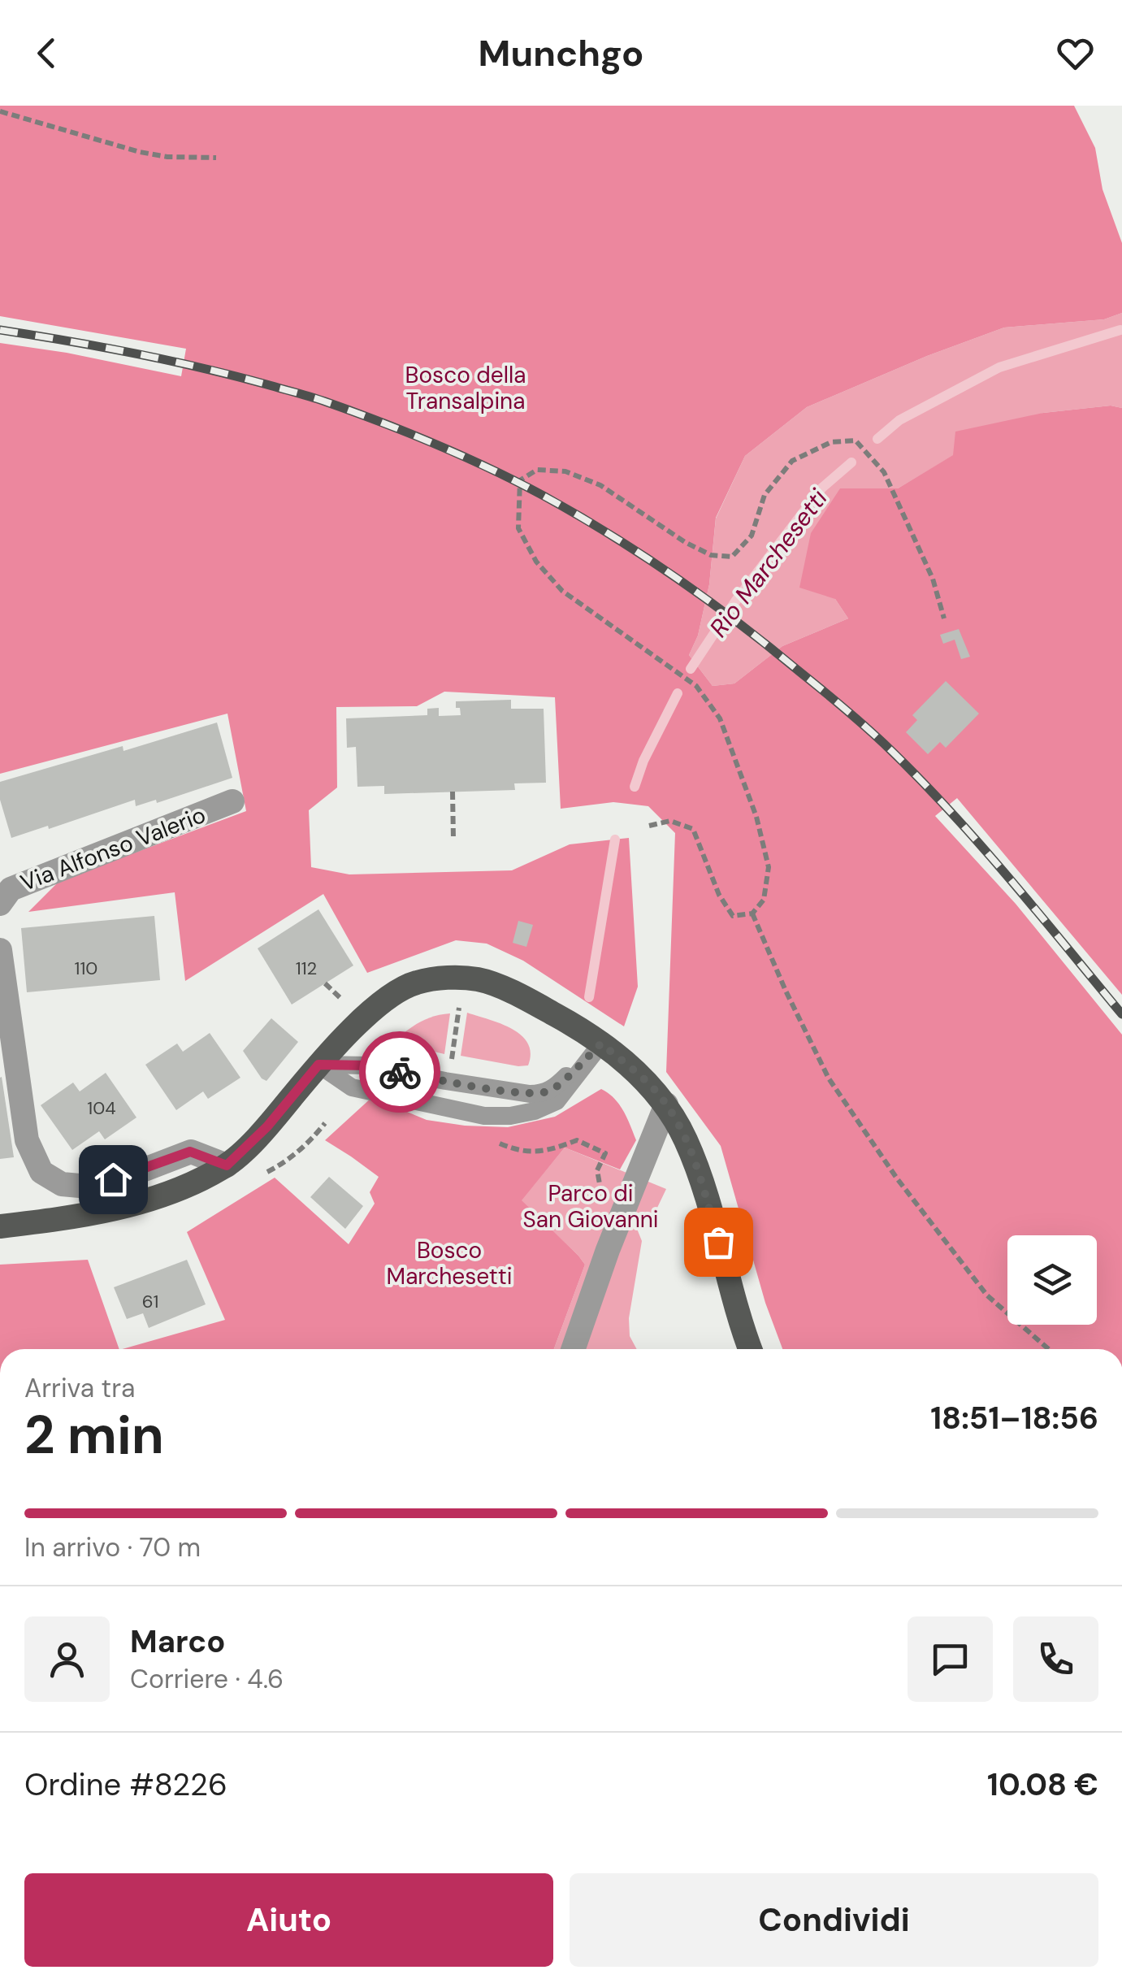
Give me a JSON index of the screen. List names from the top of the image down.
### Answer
{
  "streets": {
    "street": ["Via Alfonso Valerio"]
  },
  "water": ["Rio Marchesetti"],
  "parks": ["Bosco della Transalpina", "Parco di San Giovanni", "Bosco Marchesetti"],
  "house_numbers": [
    "110",
    "112",
    "104",
    "61"
  ],
  "page": {
    "header": "Munchgo",
    "heading": ["2 min", "Arriva tra", "18:51–18:56"],
    "panel": [
      "Marco",
      "Corriere · 4.6",
      "Ordine #8226",
      "10.08 €"
    ],
    "bar": "In arrivo · 70 m",
    "buttons": ["Aiuto", "Condividi"]
  }
}
